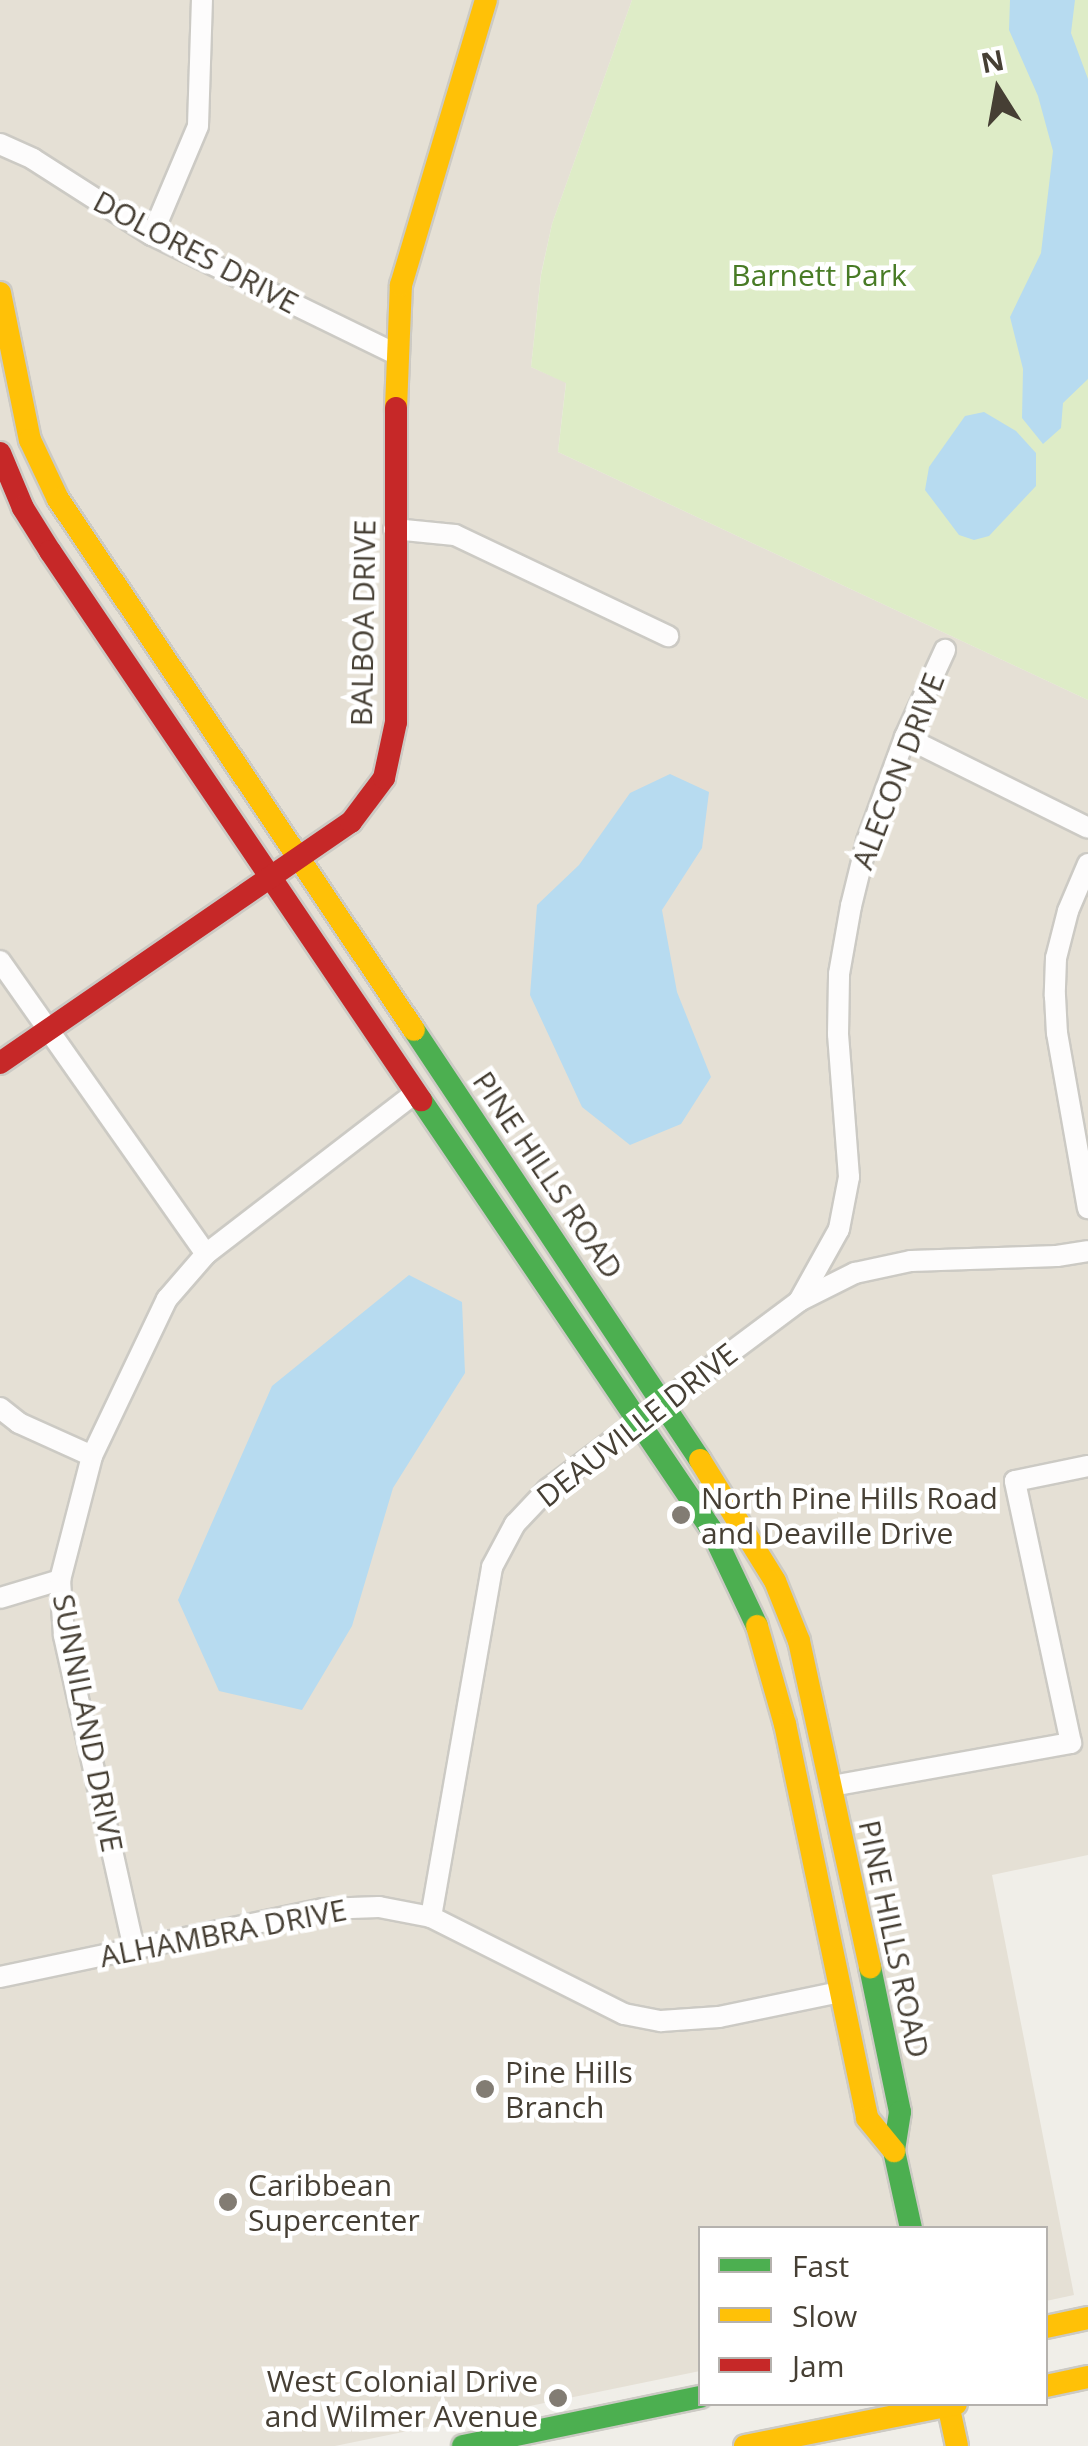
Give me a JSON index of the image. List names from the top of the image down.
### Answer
{
  "streets": {
    "main road": ["BALBOA DRIVE", "PINE HILLS ROAD"],
    "street": [
      "DOLORES DRIVE",
      "ALECON DRIVE",
      "DEAUVILLE DRIVE",
      "SUNNILAND DRIVE",
      "ALHAMBRA DRIVE"
    ]
  },
  "crossings": [
    ["DOLORES DRIVE", "BALBOA DRIVE"],
    ["BALBOA DRIVE", "PINE HILLS ROAD"],
    ["ALECON DRIVE", "DEAUVILLE DRIVE"],
    ["PINE HILLS ROAD", "DEAUVILLE DRIVE"],
    ["PINE HILLS ROAD", "SUNNILAND DRIVE"],
    ["PINE HILLS ROAD", "ALHAMBRA DRIVE"],
    ["DEAUVILLE DRIVE", "ALHAMBRA DRIVE"],
    ["SUNNILAND DRIVE", "ALHAMBRA DRIVE"]
  ],
  "parks": ["Barnett Park"],
  "places": [
    "North Pine Hills Road and Deaville Drive",
    "Pine Hills Branch",
    "Caribbean Supercenter",
    "West Colonial Drive and Wilmer Avenue"
  ],
  "legend": ["Fast", "Slow", "Jam"],
  "north": "top"
}
